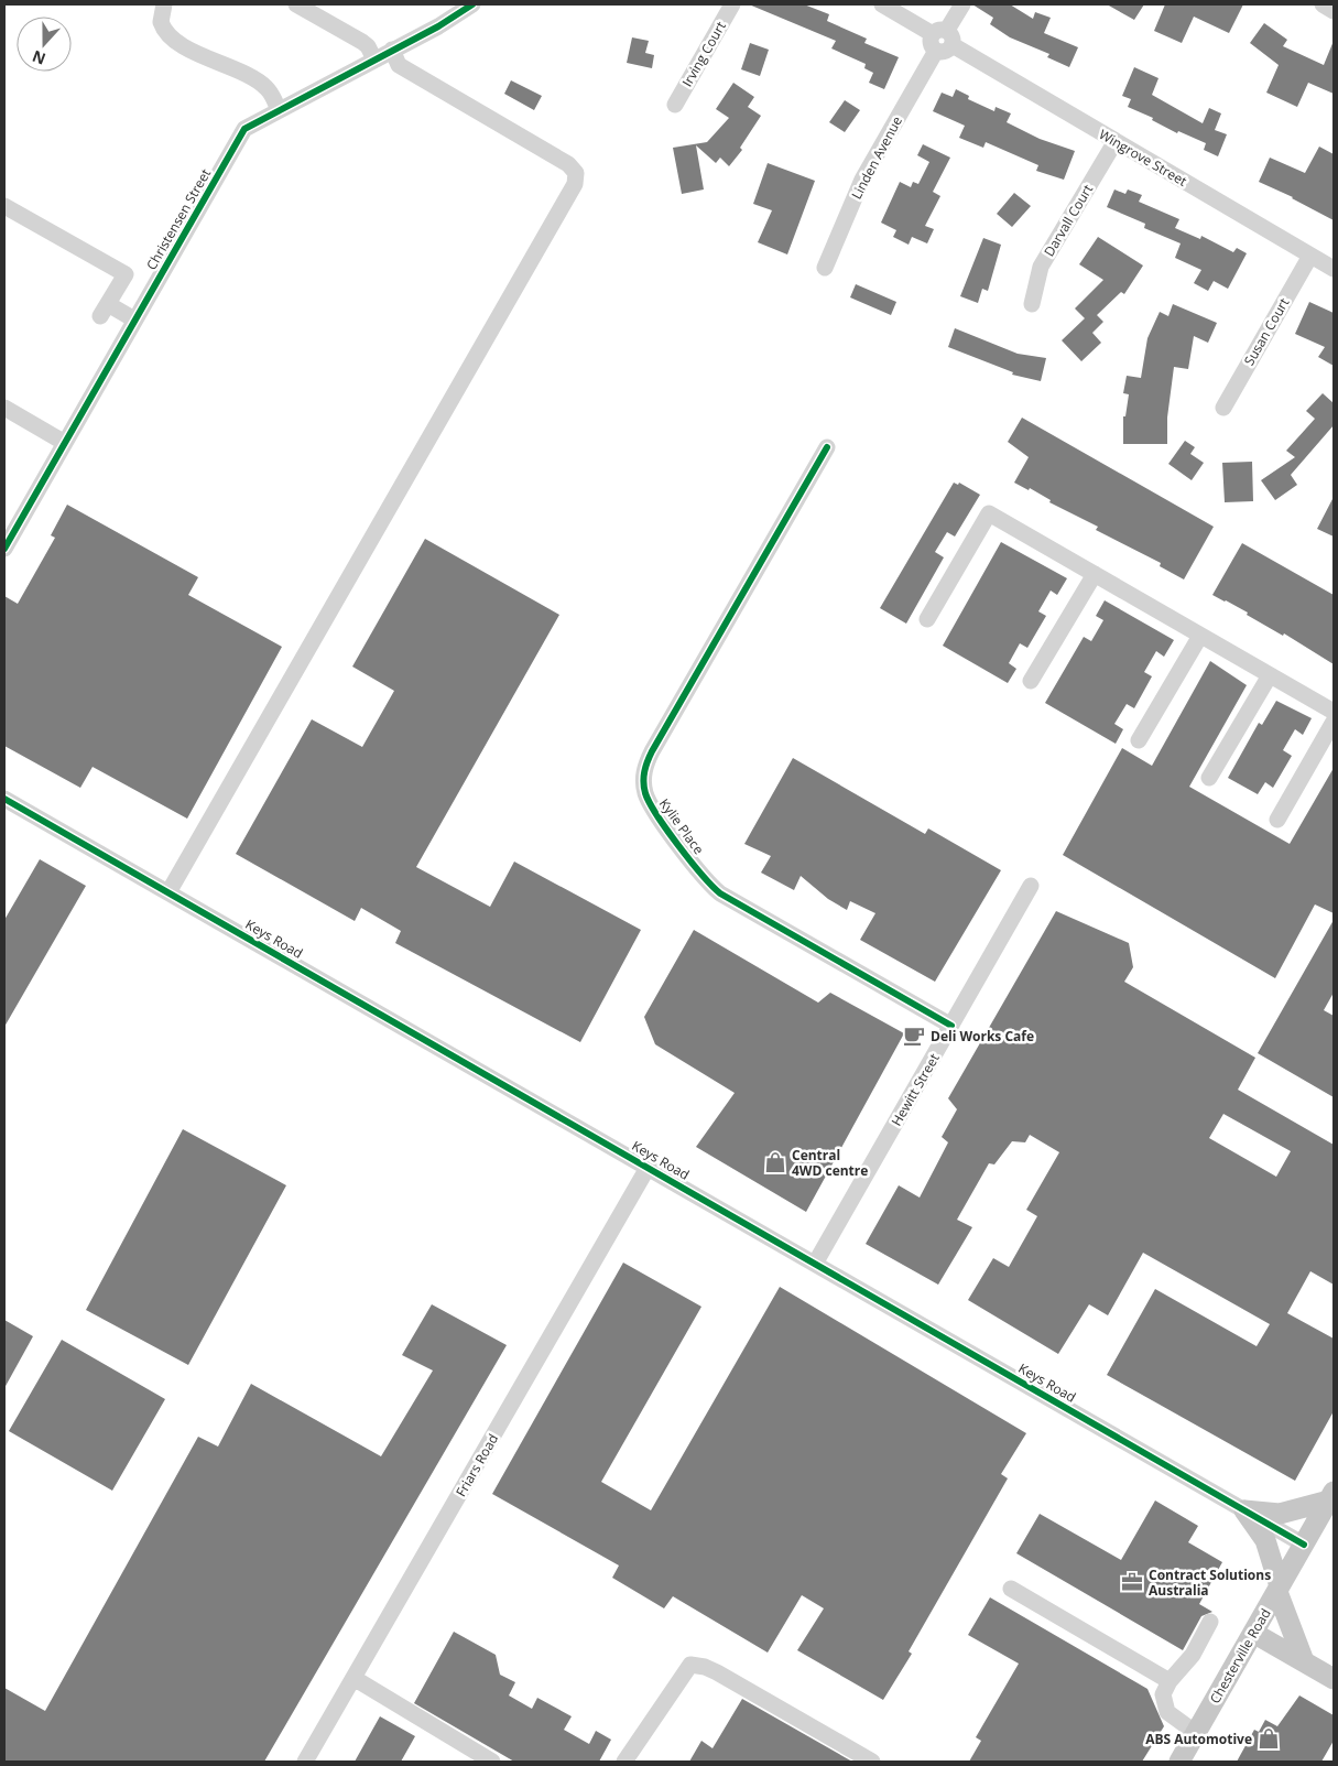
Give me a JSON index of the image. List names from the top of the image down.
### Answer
{
  "streets": {
    "main road": ["Chesterville Road"],
    "street": [
      "Irving Court",
      "Linden Avenue",
      "Wingrove Street",
      "Christensen Street",
      "Darvall Court",
      "Susan Court",
      "Kylie Place",
      "Keys Road",
      "Hewitt Street",
      "Friars Road"
    ]
  },
  "crossings": [
    ["Linden Avenue", "Wingrove Street"],
    ["Wingrove Street", "Darvall Court"],
    ["Wingrove Street", "Susan Court"],
    ["Kylie Place", "Hewitt Street"],
    ["Keys Road", "Hewitt Street"],
    ["Keys Road", "Friars Road"],
    ["Keys Road", "Chesterville Road"]
  ],
  "places": {
    "cafe": ["Deli Works Cafe"],
    "shop": ["Central 4WD centre", "ABS Automotive"],
    "office": ["Contract Solutions Australia"]
  },
  "north": "bottom"
}
